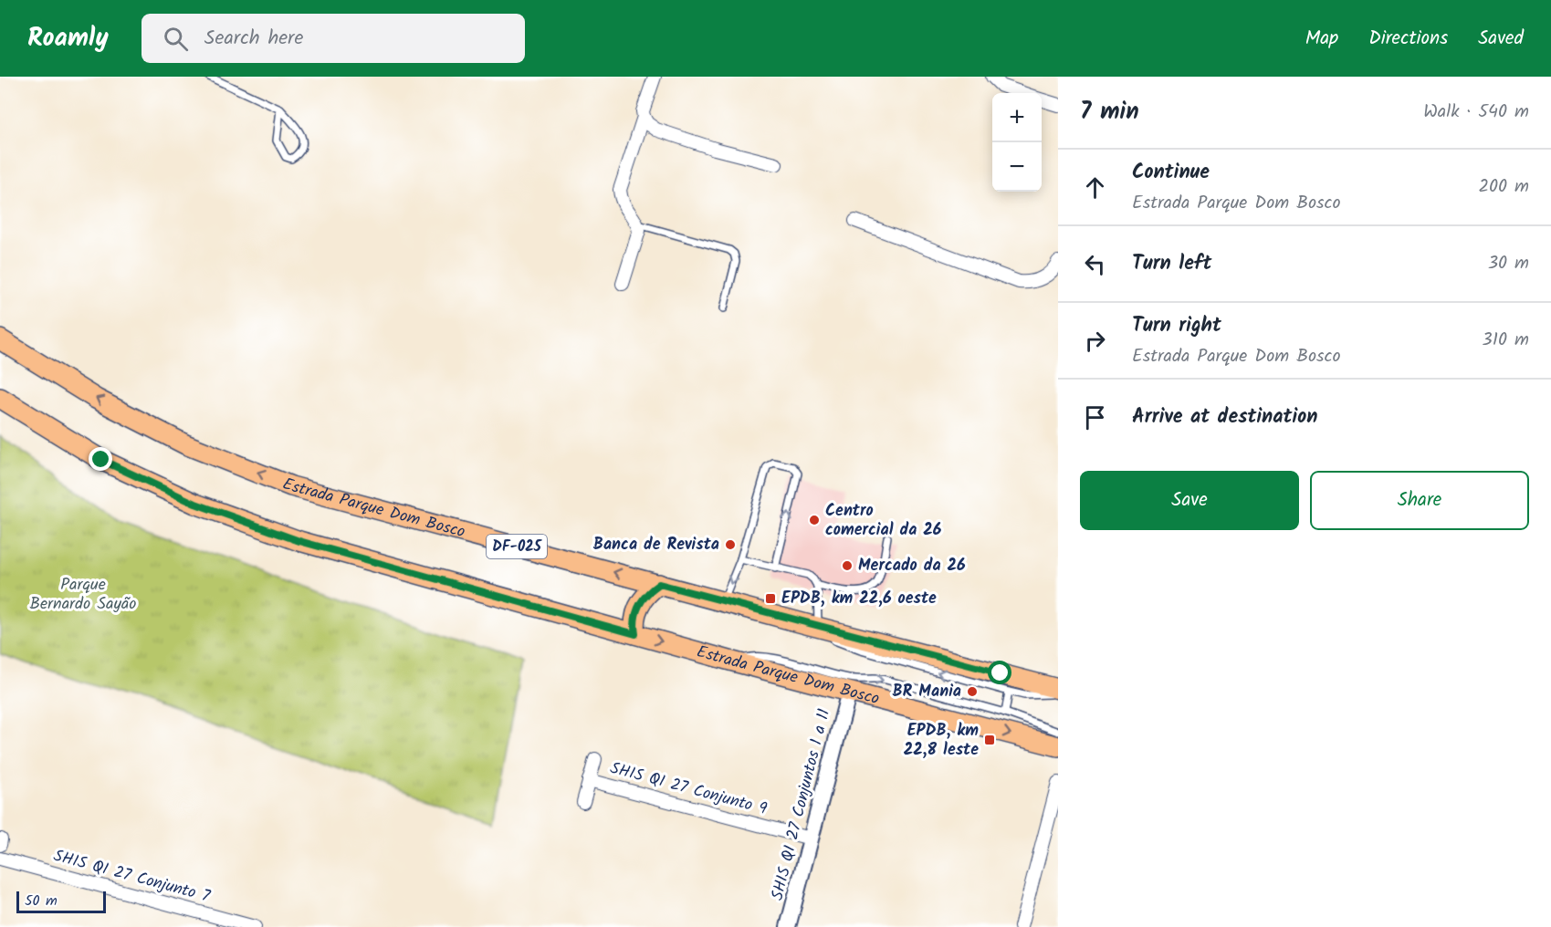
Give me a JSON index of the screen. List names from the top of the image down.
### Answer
{
  "streets": {
    "main road": ["Estrada Parque Dom Bosco", "DF-025"],
    "street": ["SHIS QI 27 Conjunto 9", "SHIS QI 27 Conjuntos 1 a 11", "SHIS QI 27 Conjunto 7"]
  },
  "crossings": [
    ["Estrada Parque Dom Bosco", "SHIS QI 27 Conjuntos 1 a 11"],
    ["SHIS QI 27 Conjunto 9", "SHIS QI 27 Conjuntos 1 a 11"]
  ],
  "parks": ["Parque Bernardo Sayão"],
  "places": {
    "other": [
      "Centro comercial da 26",
      "Banca de Revista",
      "Mercado da 26",
      "BR Mania"
    ],
    "transit": ["EPDB, km 22,6 oeste", "EPDB, km 22,8 leste"]
  },
  "scale_bar": "50 m",
  "page": {
    "header": "Roamly",
    "search": "Search here",
    "nav": ["Map", "Directions", "Saved"],
    "heading": ["7 min", "Walk · 540 m"],
    "map_buttons": ["+", "−"],
    "list": [
      ["Continue", "Estrada Parque Dom Bosco", "200 m"],
      ["Turn left", "30 m"],
      ["Turn right", "Estrada Parque Dom Bosco", "310 m"],
      "Arrive at destination"
    ],
    "buttons": ["Save", "Share"],
    "scale": "50 m"
  }
}
